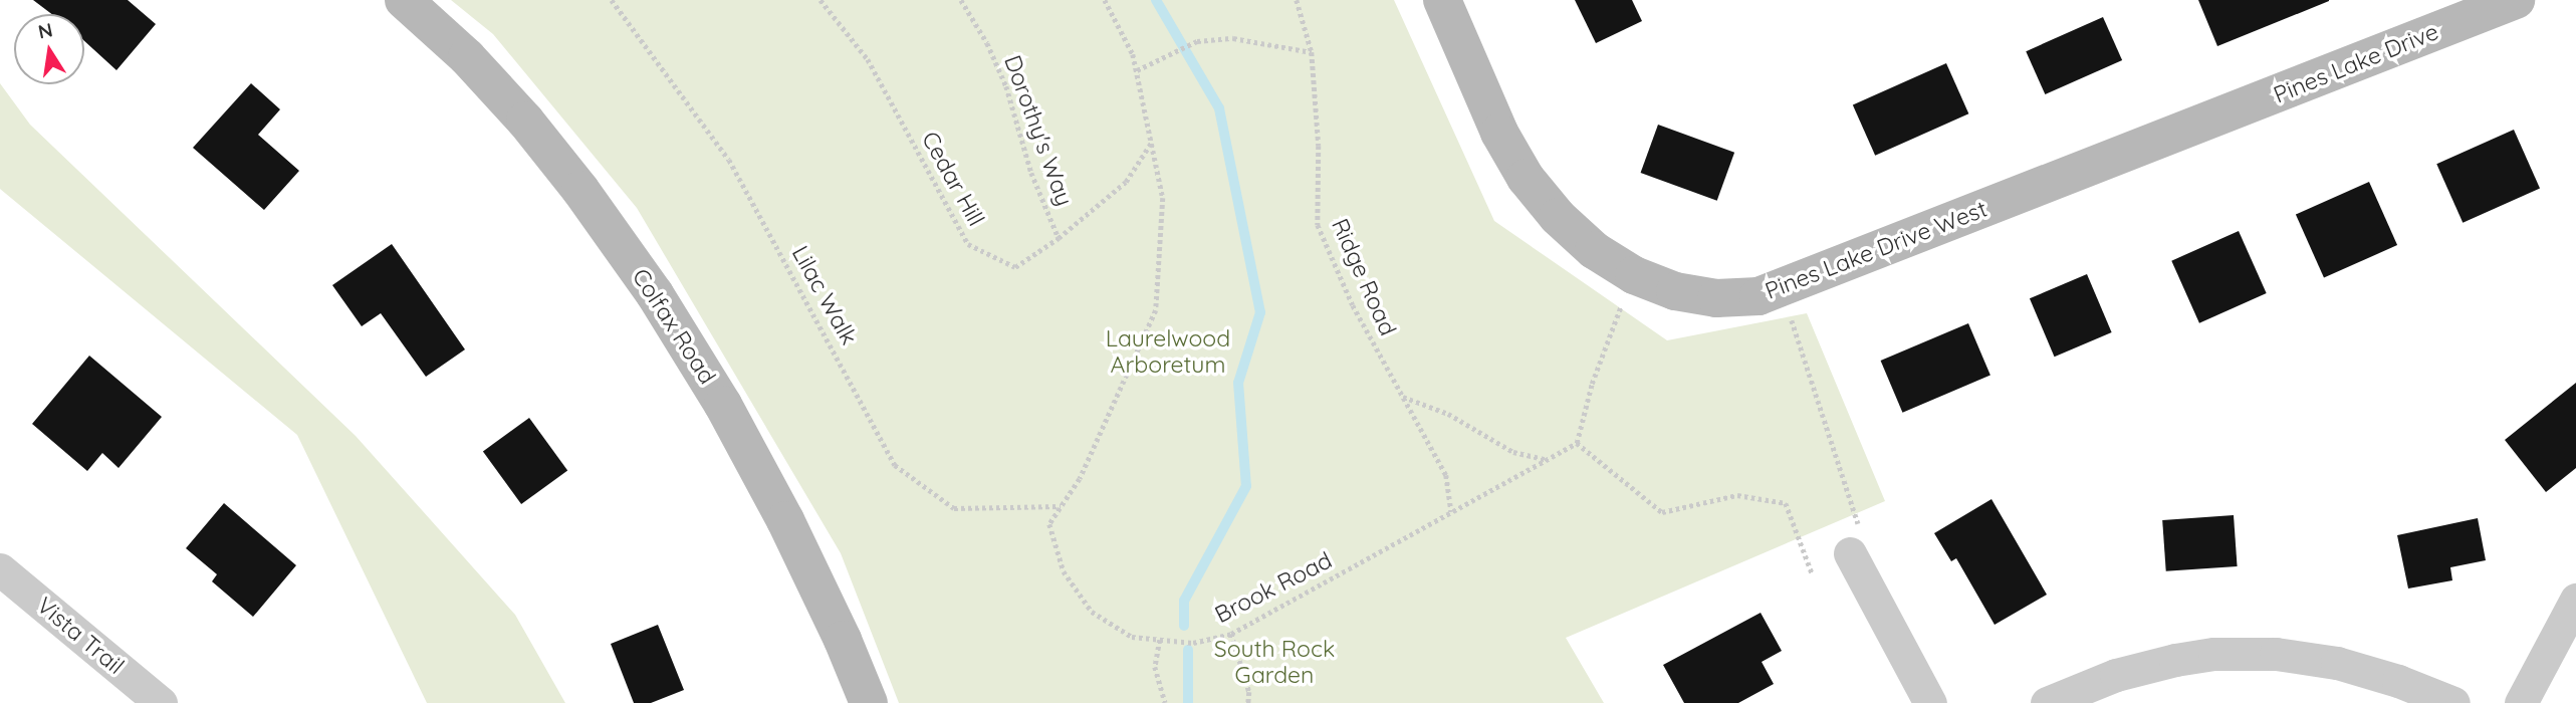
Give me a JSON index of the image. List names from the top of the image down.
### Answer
{
  "streets": {
    "street": [
      "Pines Lake Drive",
      "Pines Lake Drive West",
      "Colfax Road",
      "Vista Trail"
    ],
    "path": [
      "Dorothy's Way",
      "Cedar Hill",
      "Ridge Road",
      "Lilac Walk",
      "Brook Road"
    ]
  },
  "crossings": [
    ["Pines Lake Drive", "Pines Lake Drive West"],
    ["Dorothy's Way", "Cedar Hill"],
    ["Cedar Hill", "Brook Road"],
    ["Ridge Road", "Brook Road"],
    ["Lilac Walk", "Brook Road"]
  ],
  "parks": ["Laurelwood Arboretum", "South Rock Garden"],
  "north": "top"
}
